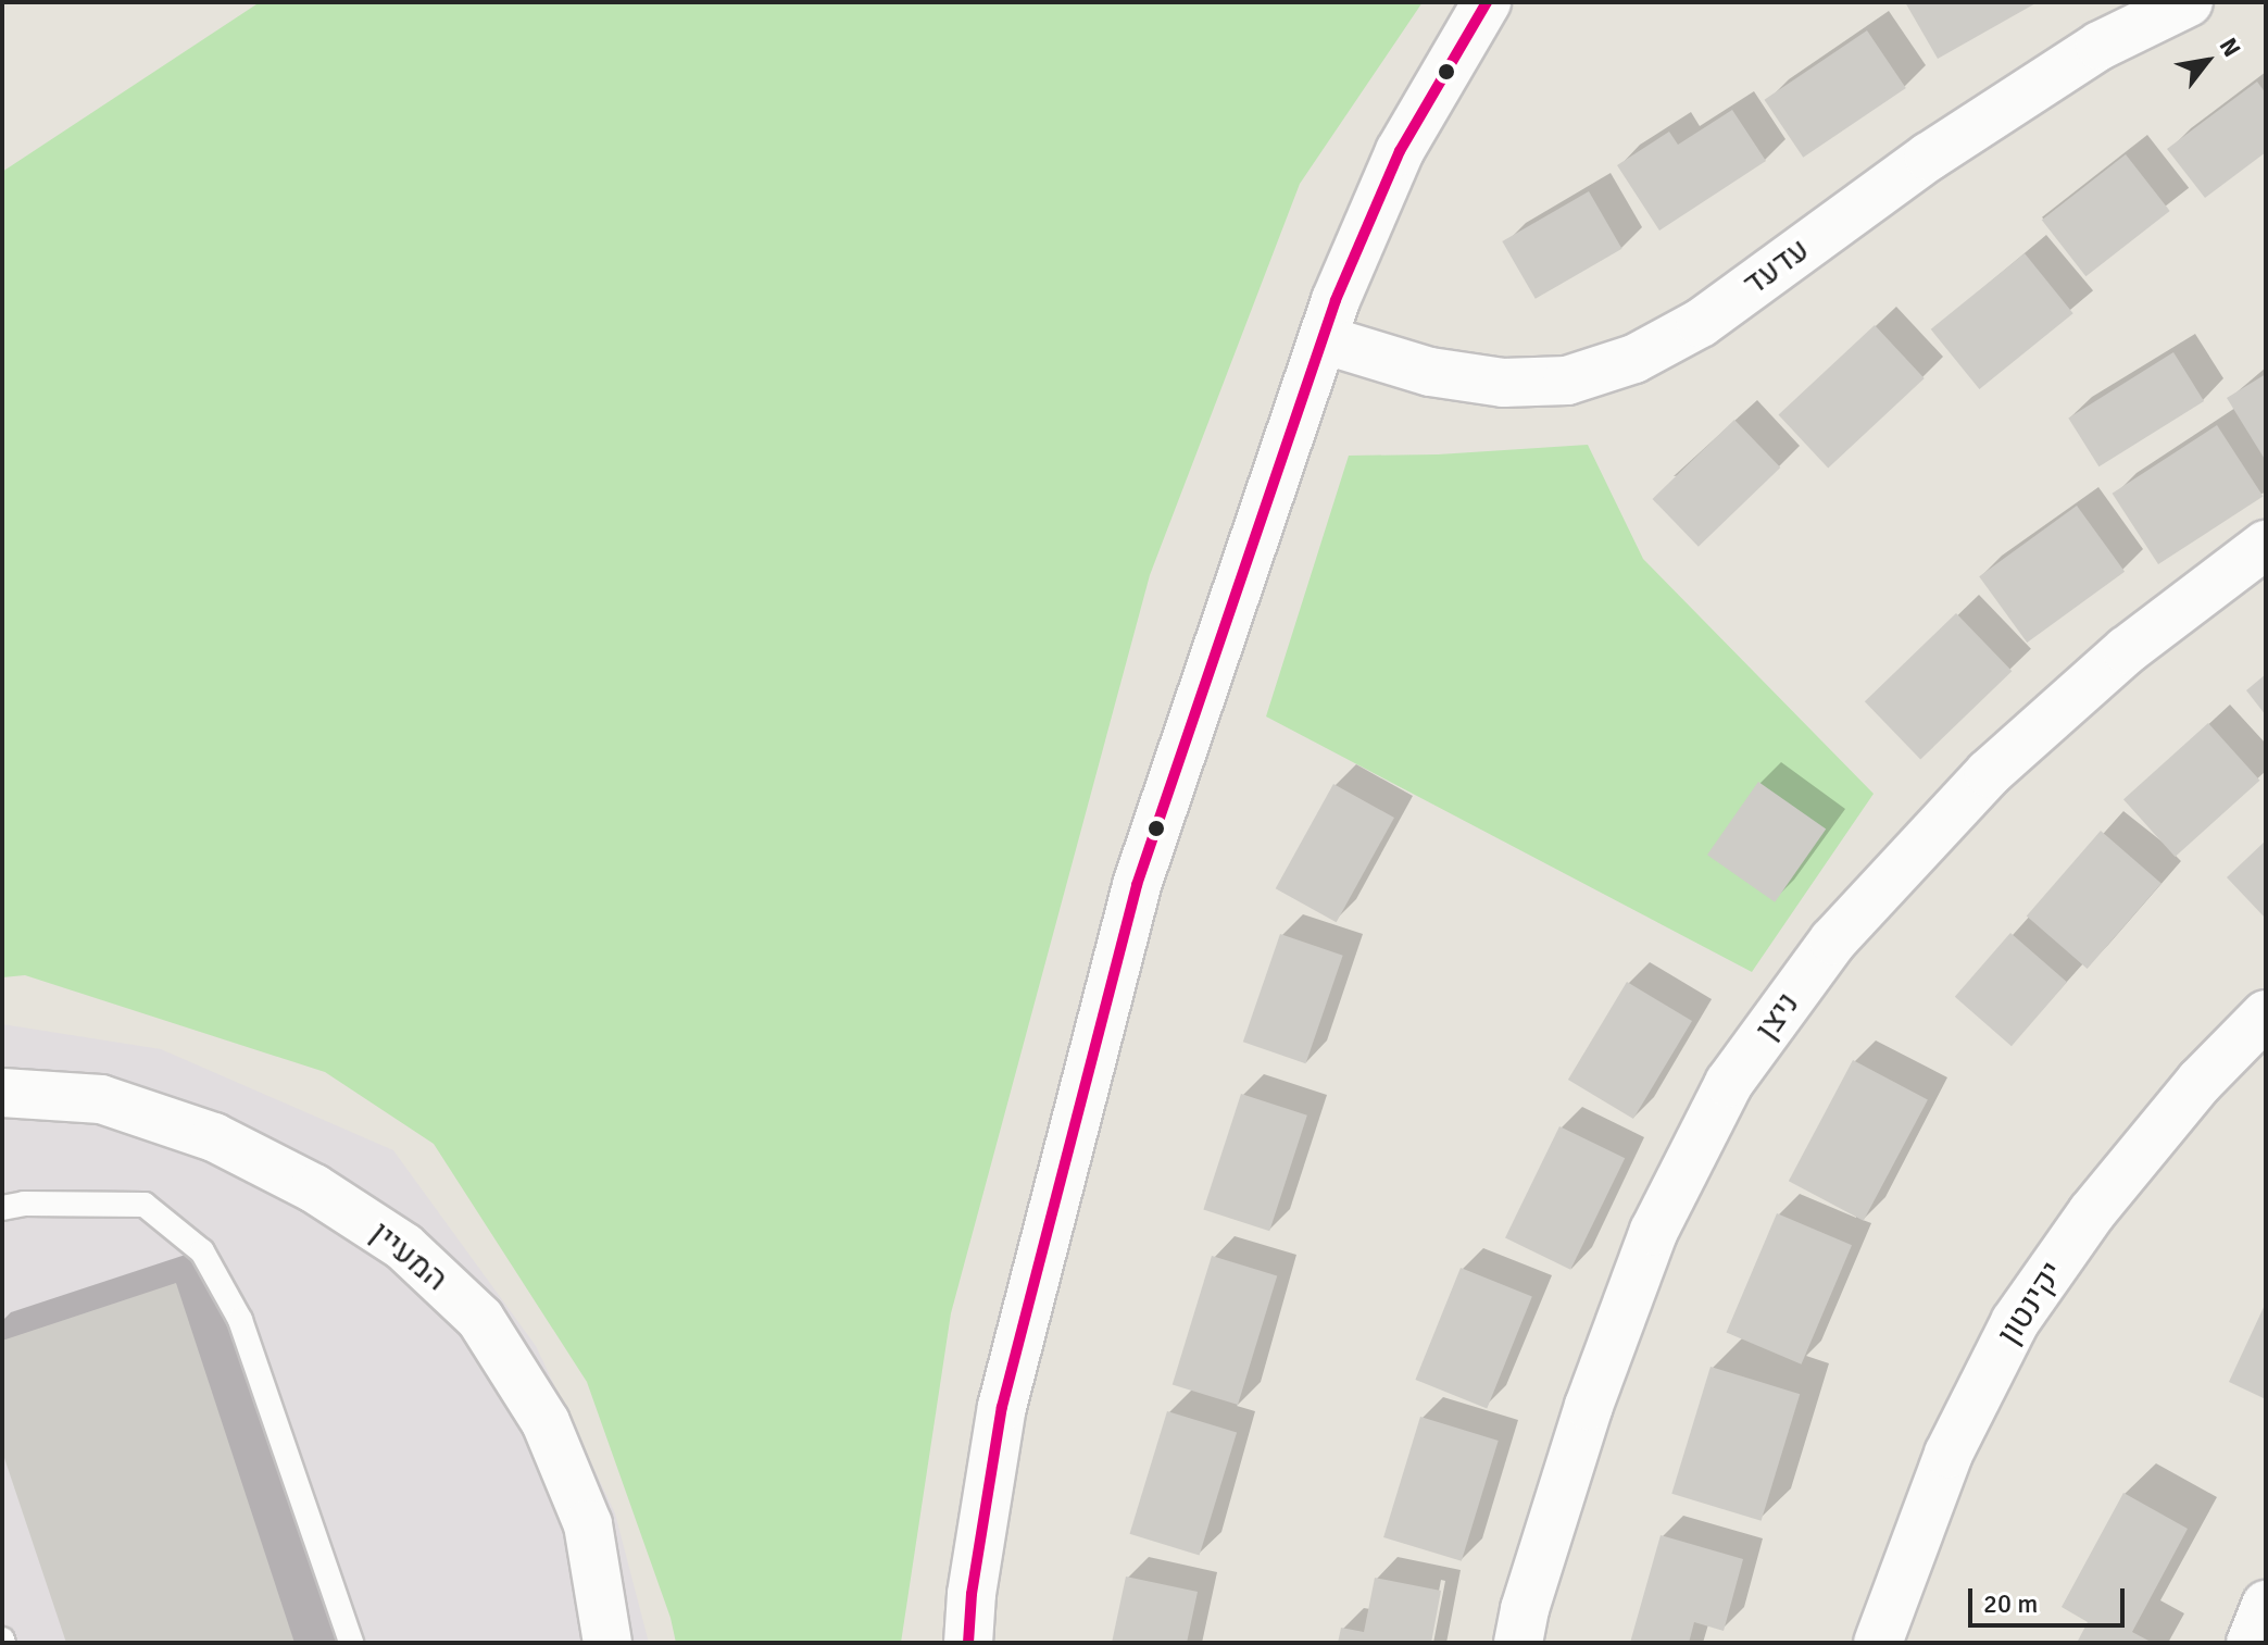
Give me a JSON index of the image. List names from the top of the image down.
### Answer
{
  "streets": {
    "street": [
      "עדעד",
      "ניצן",
      "המעיין",
      "יקינטון"
    ]
  },
  "scale_bar": "20 m",
  "north": "top right"
}
